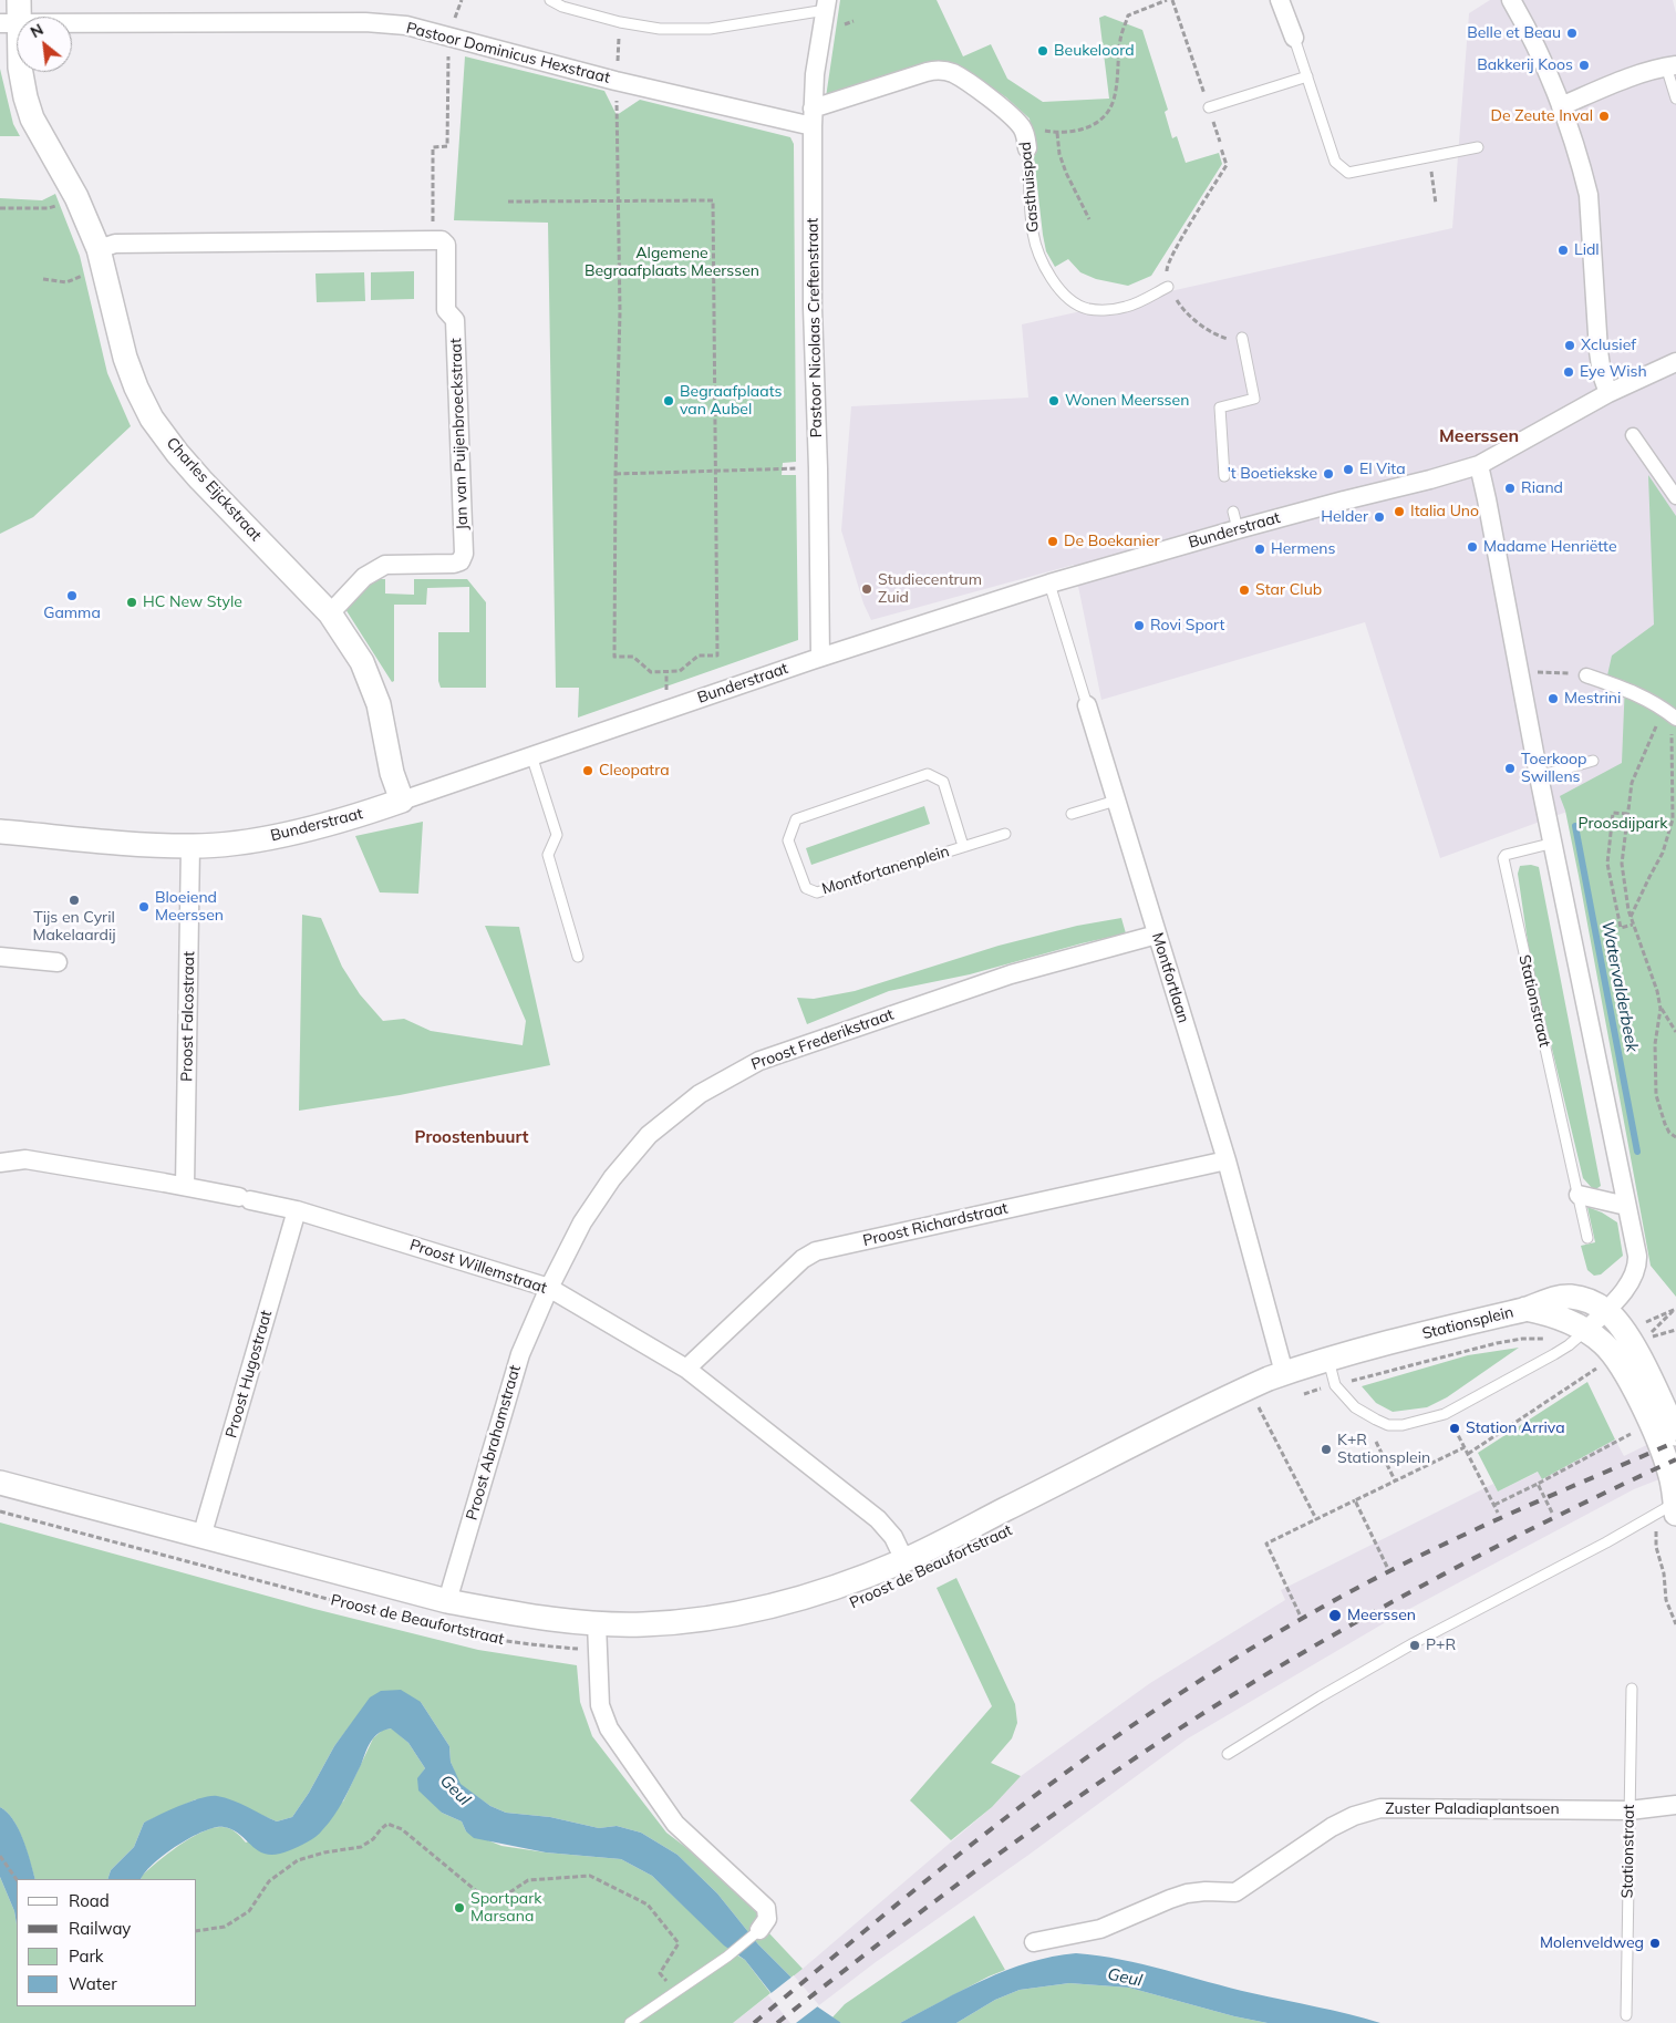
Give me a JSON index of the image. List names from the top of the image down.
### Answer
{
  "streets": {
    "street": [
      "Pastoor Dominicus Hexstraat",
      "Gasthuispad",
      "Pastoor Nicolaas Creftenstraat",
      "Jan van Puijenbroeckstraat",
      "Charles Eijckstraat",
      "Bunderstraat",
      "Montfortlaan",
      "Proost Falcostraat",
      "Proost Frederikstraat",
      "Proost Richardstraat",
      "Proost Willemstraat",
      "Stationsplein",
      "Proost Hugostraat",
      "Proost Abrahamstraat",
      "Proost de Beaufortstraat",
      "Zuster Paladiaplantsoen"
    ],
    "lane": ["Montfortanenplein", "Stationstraat"]
  },
  "crossings": [
    ["Pastoor Dominicus Hexstraat", "Gasthuispad"],
    ["Pastoor Dominicus Hexstraat", "Pastoor Nicolaas Creftenstraat"],
    ["Pastoor Dominicus Hexstraat", "Charles Eijckstraat"],
    ["Gasthuispad", "Pastoor Nicolaas Creftenstraat"],
    ["Pastoor Nicolaas Creftenstraat", "Bunderstraat"],
    ["Jan van Puijenbroeckstraat", "Charles Eijckstraat"],
    ["Charles Eijckstraat", "Bunderstraat"],
    ["Bunderstraat", "Montfortlaan"],
    ["Bunderstraat", "Proost Falcostraat"],
    ["Montfortlaan", "Proost Frederikstraat"],
    ["Montfortlaan", "Proost Richardstraat"],
    ["Montfortlaan", "Stationsplein"],
    ["Montfortlaan", "Proost de Beaufortstraat"],
    ["Stationstraat", "Zuster Paladiaplantsoen"],
    ["Proost Falcostraat", "Proost Willemstraat"],
    ["Proost Frederikstraat", "Proost Willemstraat"],
    ["Proost Frederikstraat", "Proost Abrahamstraat"],
    ["Proost Richardstraat", "Proost Willemstraat"],
    ["Proost Willemstraat", "Proost Hugostraat"],
    ["Proost Willemstraat", "Proost Abrahamstraat"],
    ["Proost Willemstraat", "Proost de Beaufortstraat"],
    ["Stationsplein", "Proost de Beaufortstraat"],
    ["Proost Hugostraat", "Proost de Beaufortstraat"],
    ["Proost Abrahamstraat", "Proost de Beaufortstraat"]
  ],
  "districts": ["Meerssen", "Proostenbuurt"],
  "water": ["Watervalderbeek", "Geul"],
  "parks": ["Algemene Begraafplaats Meerssen", "Proosdijpark"],
  "places": [
    "Belle et Beau",
    "Beukeloord",
    "Bakkerij Koos",
    "De Zeute Inval",
    "Lidl",
    "Xclusief",
    "Eye Wish",
    "Begraafplaats van Aubel",
    "Wonen Meerssen",
    "El Vita",
    "'t Boetiekske",
    "Riand",
    "Italia Uno",
    "Helder",
    "De Boekanier",
    "Madame Henriëtte",
    "Hermens",
    "Studiecentrum Zuid",
    "Star Club",
    "Gamma",
    "HC New Style",
    "Rovi Sport",
    "Mestrini",
    "Toerkoop Swillens",
    "Cleopatra",
    "Tijs en Cyril Makelaardij",
    "Bloeiend Meerssen",
    "Station Arriva",
    "K+R Stationsplein",
    "Meerssen",
    "P+R",
    "Sportpark Marsana",
    "Molenveldweg"
  ],
  "legend": [
    "Road",
    "Railway",
    "Park",
    "Water"
  ],
  "north": "top left"
}
